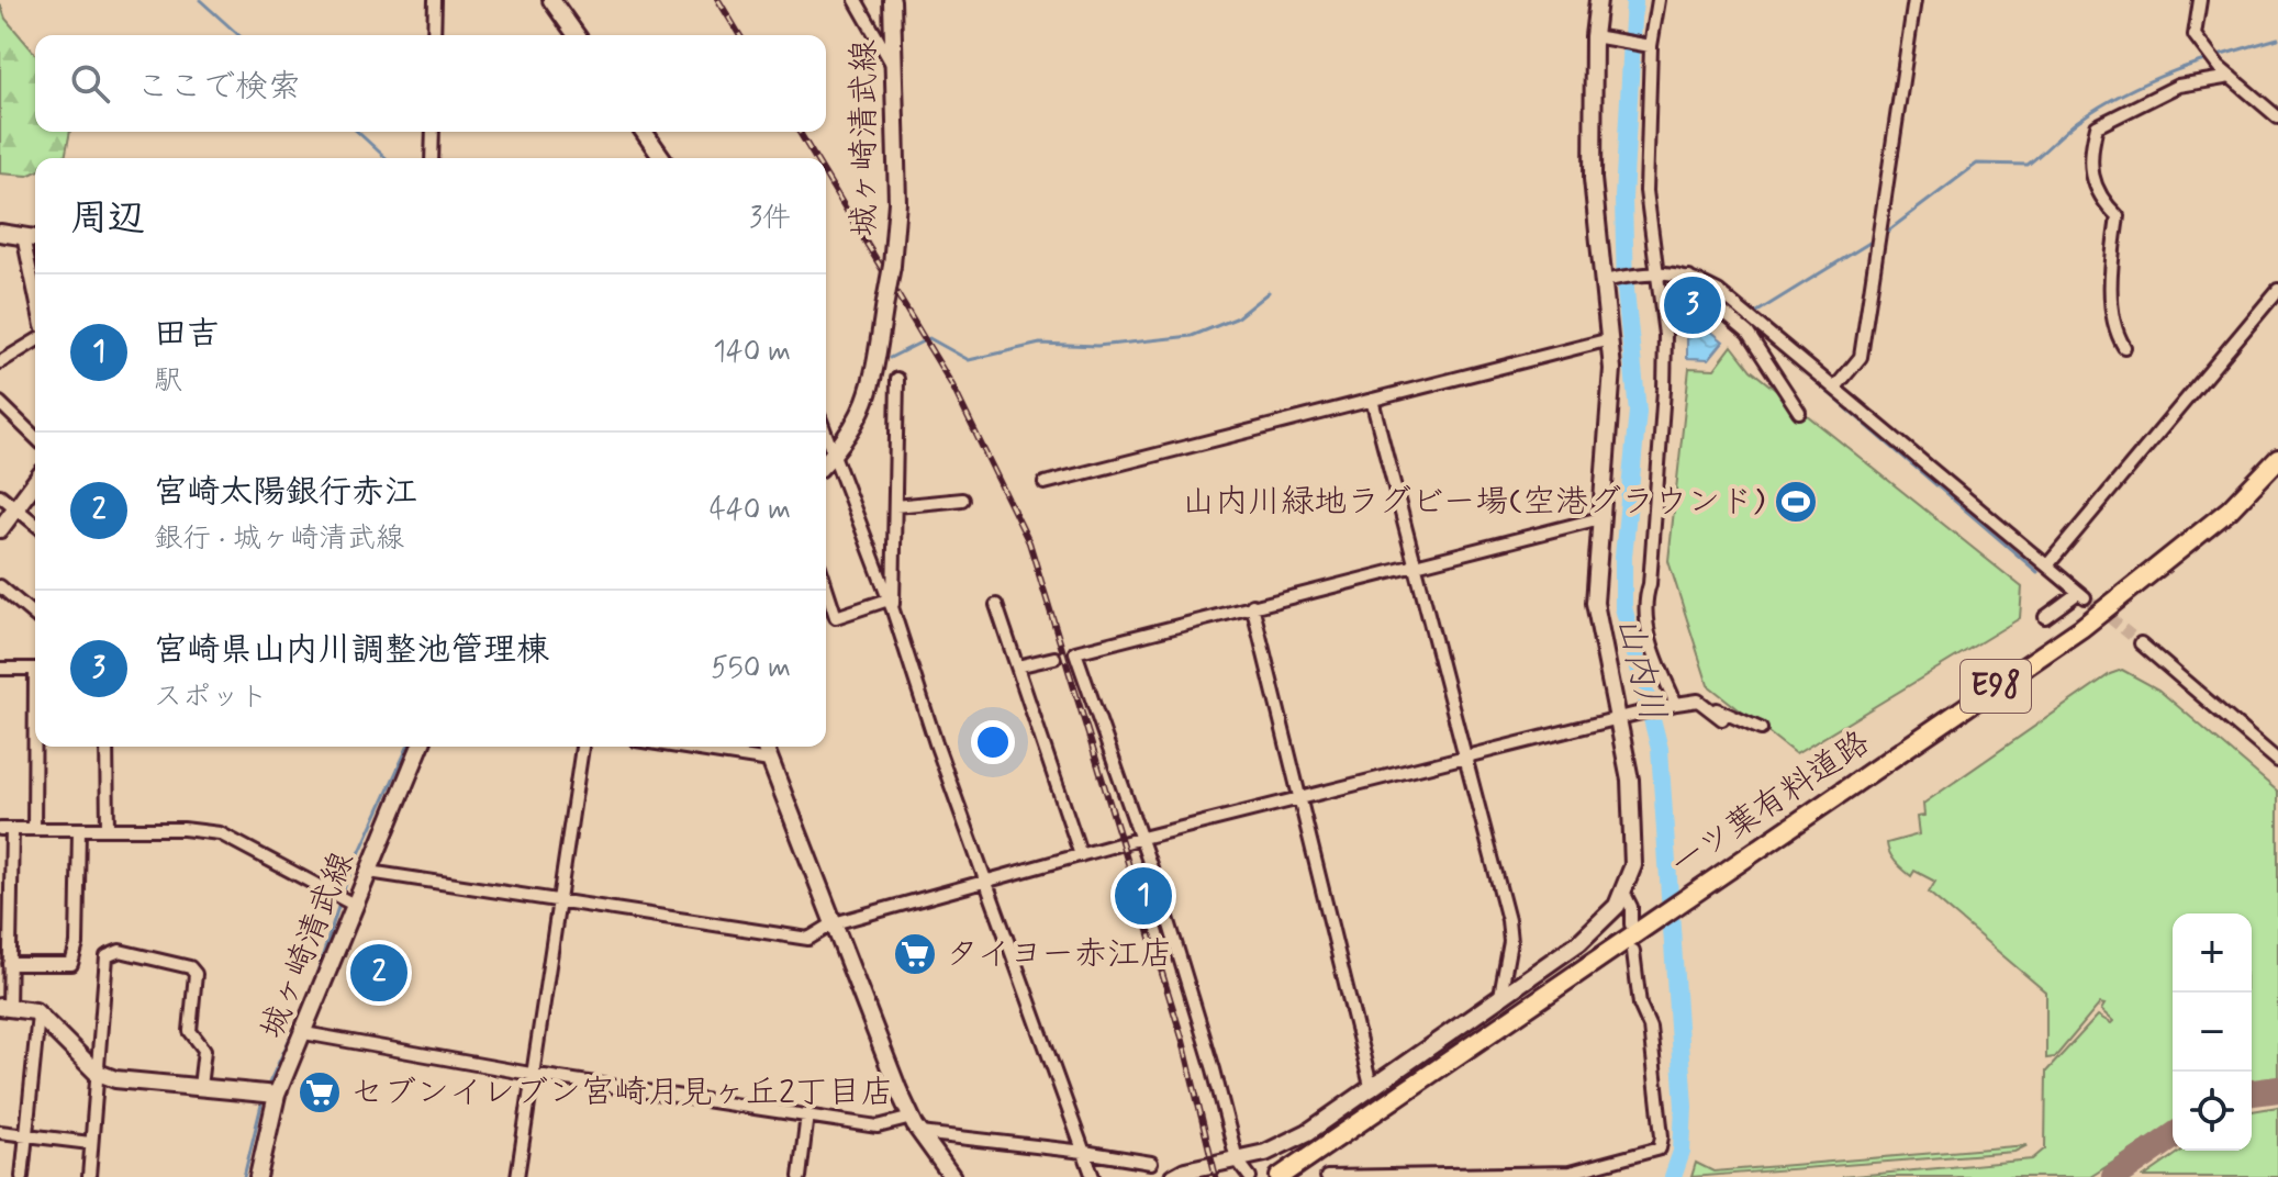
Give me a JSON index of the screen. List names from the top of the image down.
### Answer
{
  "streets": {
    "main road": ["E98", "一ツ葉有料道路"],
    "street": ["城ヶ崎清武線"]
  },
  "water": ["山内川"],
  "places": {
    "sports": ["山内川緑地ラグビー場(空港グラウンド)"],
    "supermarket": ["タイヨー赤江店", "セブンイレブン宮崎月見ヶ丘2丁目店"]
  },
  "page": {
    "search": "ここで検索",
    "heading": ["周辺", "3件"],
    "pins": ["3", "1", "2"],
    "list": [
      {
        "mark": "1",
        "name": "田吉",
        "note": "駅",
        "value": "140 m"
      },
      {
        "mark": "2",
        "name": "宮崎太陽銀行赤江",
        "note": "銀行 · 城ヶ崎清武線",
        "value": "440 m"
      },
      {
        "mark": "3",
        "name": "宮崎県山内川調整池管理棟",
        "note": "スポット",
        "value": "550 m"
      }
    ],
    "map_buttons": ["+", "−"]
  }
}
